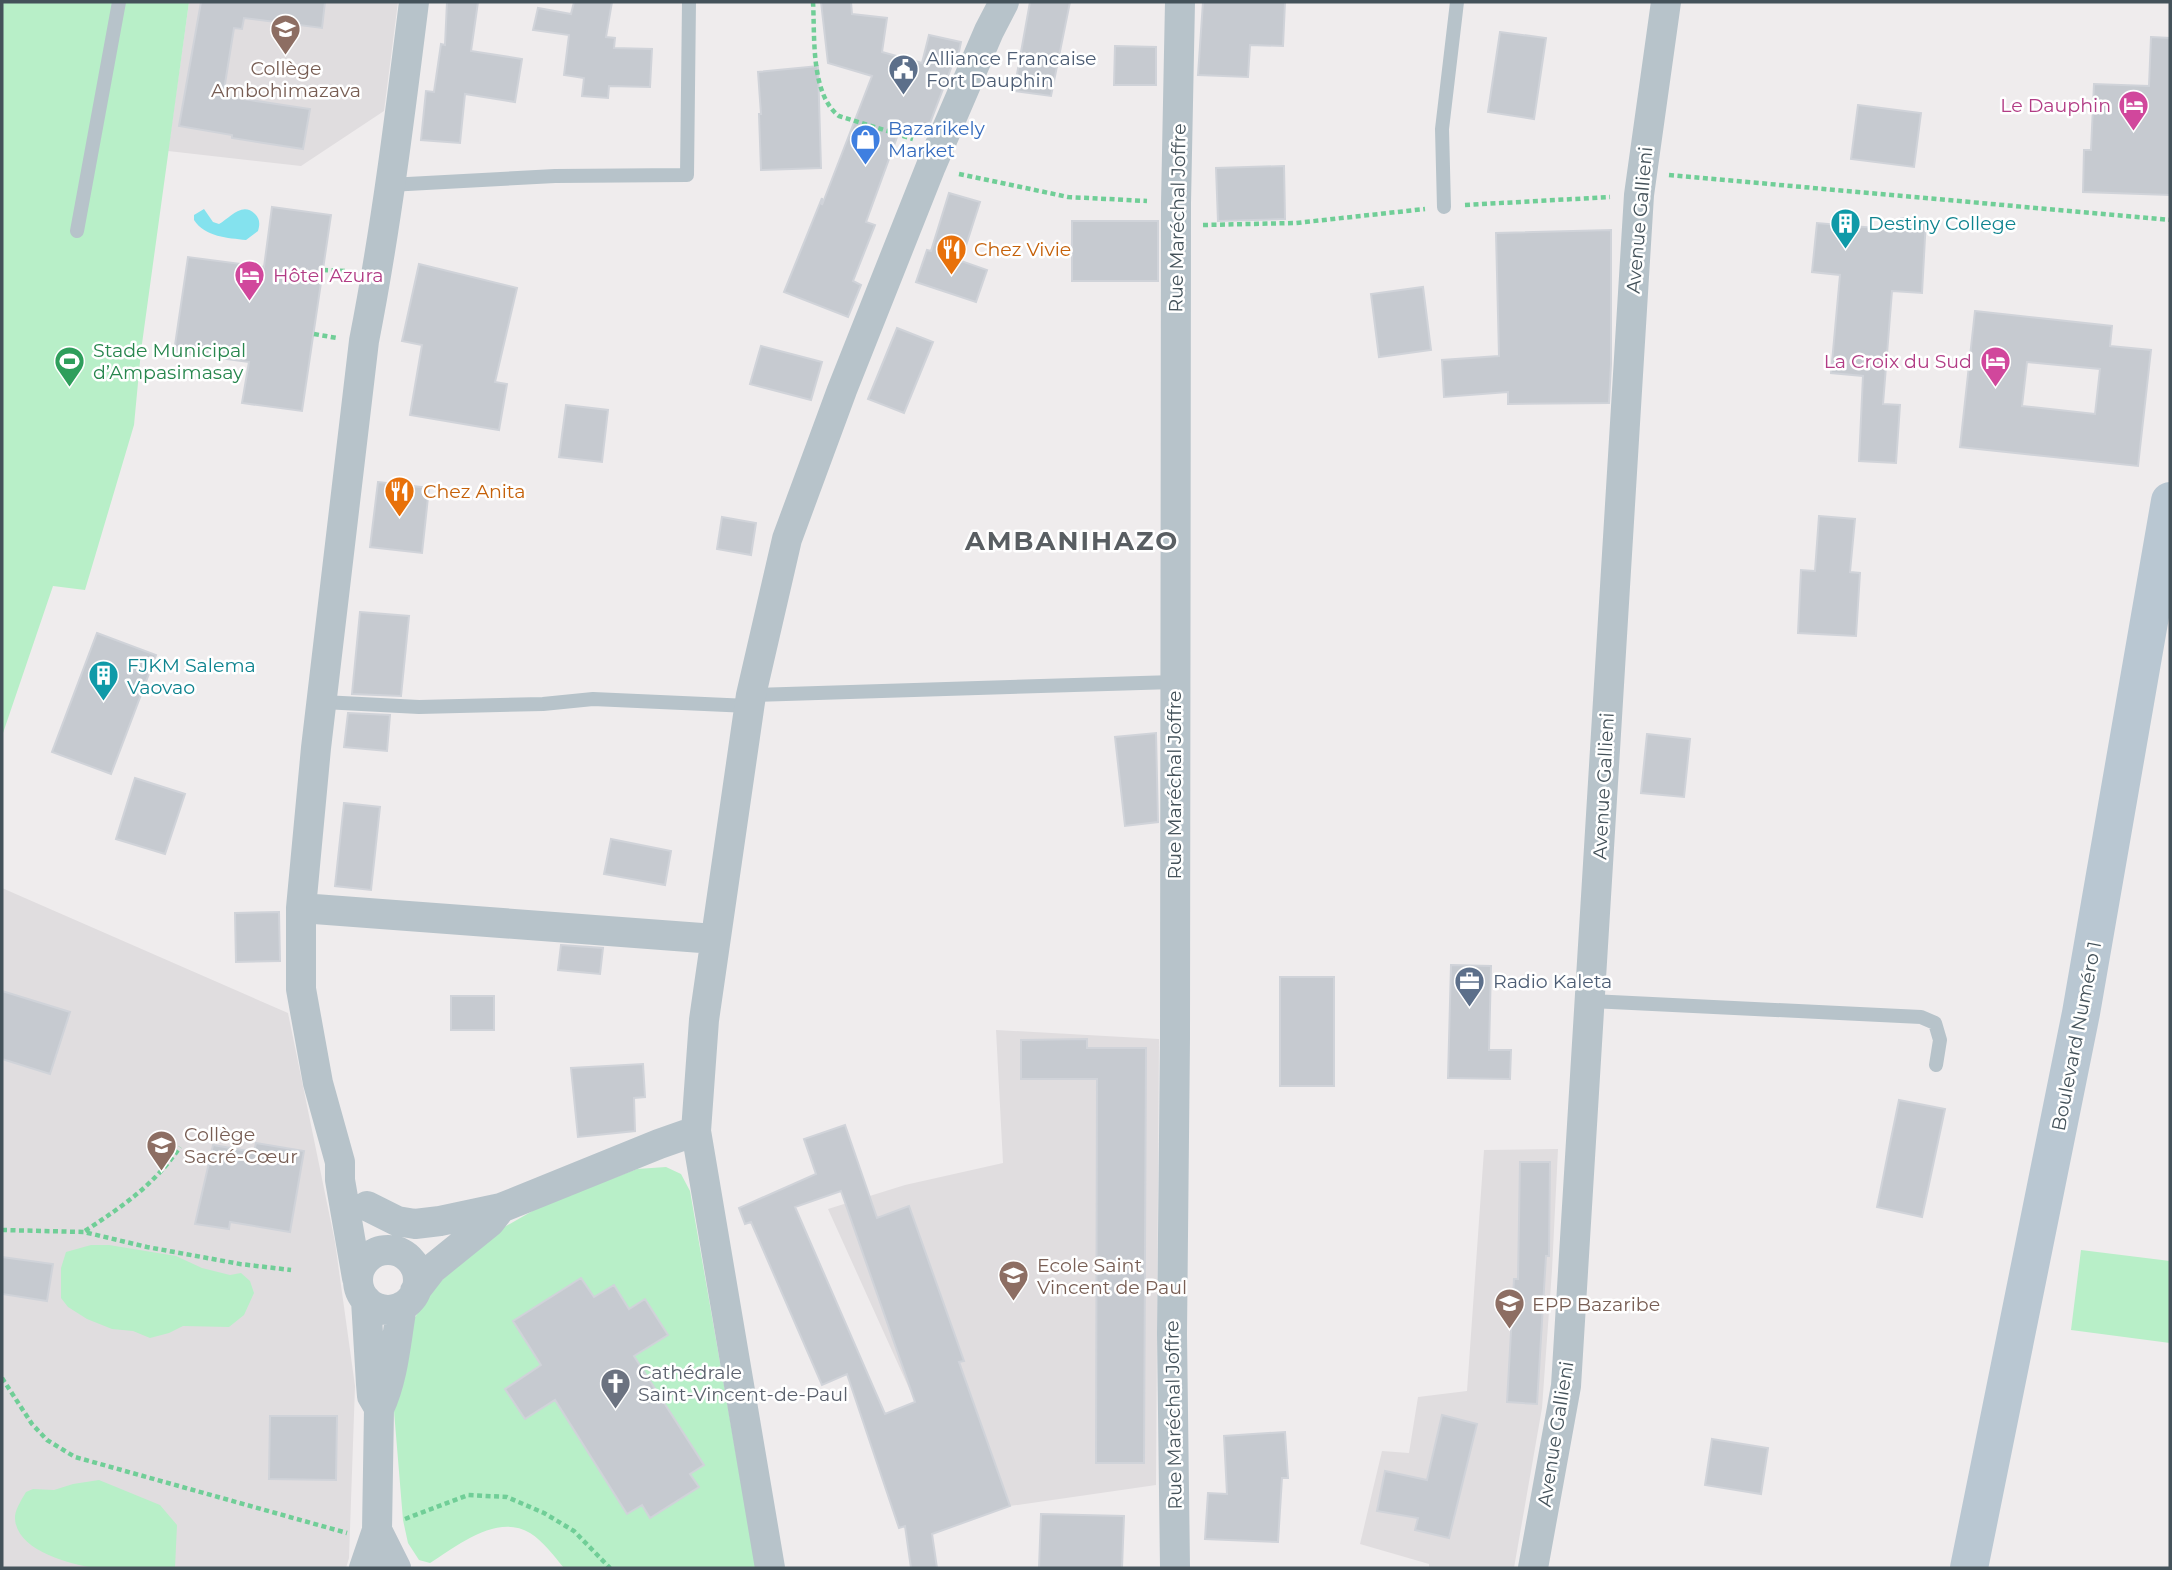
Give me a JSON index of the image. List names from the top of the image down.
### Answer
{
  "streets": {
    "main road": ["Boulevard Numéro 1"],
    "street": ["Rue Maréchal Joffre", "Avenue Gallieni"]
  },
  "districts": ["AMBANIHAZO"],
  "places": {
    "school or university": [
      "Collège Ambohimazava",
      "Collège Sacré-Cœur",
      "Ecole Saint Vincent de Paul",
      "EPP Bazaribe"
    ],
    "public building": ["Alliance Francaise Fort Dauphin"],
    "hotel": ["Le Dauphin", "Hôtel Azura", "La Croix du Sud"],
    "shop": ["Bazarikely Market"],
    "building": ["Destiny College", "FJKM Salema Vaovao"],
    "restaurant": ["Chez Vivie", "Chez Anita"],
    "sports": ["Stade Municipal d’Ampasimasay"],
    "office": ["Radio Kaleta"],
    "church": ["Cathédrale Saint-Vincent-de-Paul"]
  }
}
